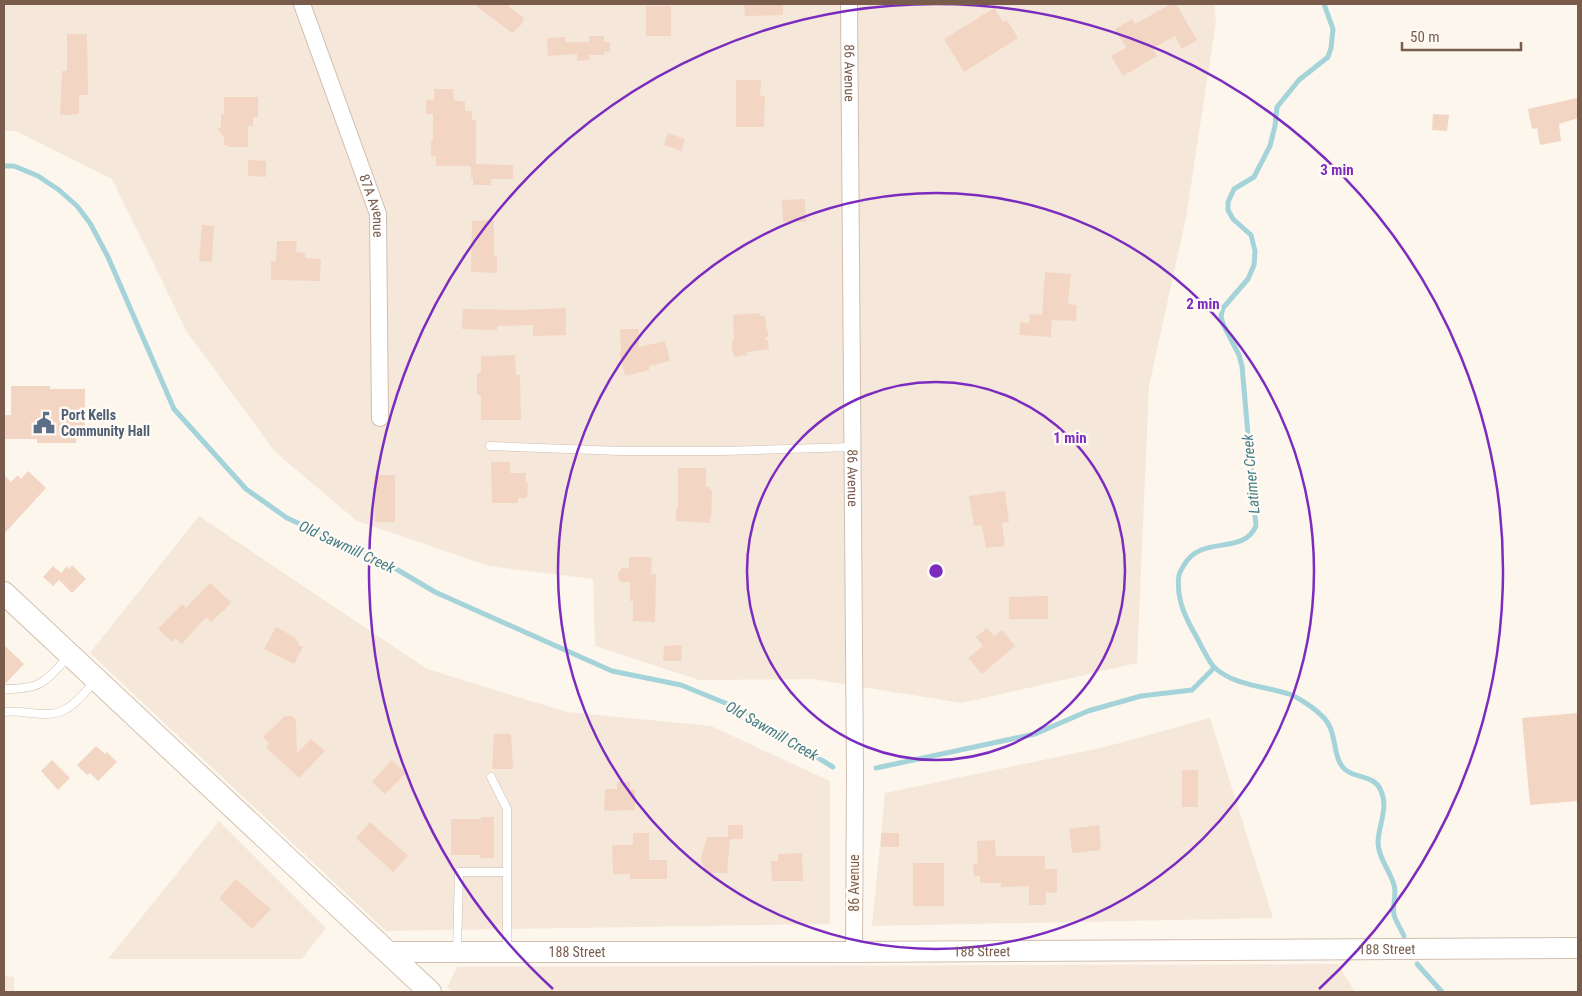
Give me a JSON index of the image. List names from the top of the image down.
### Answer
{
  "streets": {
    "street": ["86 Avenue", "87A Avenue", "188 Street"]
  },
  "crossings": [
    ["86 Avenue", "188 Street"]
  ],
  "water": ["Latimer Creek", "Old Sawmill Creek"],
  "places": {
    "public building": ["Port Kells Community Hall"]
  },
  "scale_bar": "50 m",
  "rings": ["3 min", "2 min", "1 min"]
}
